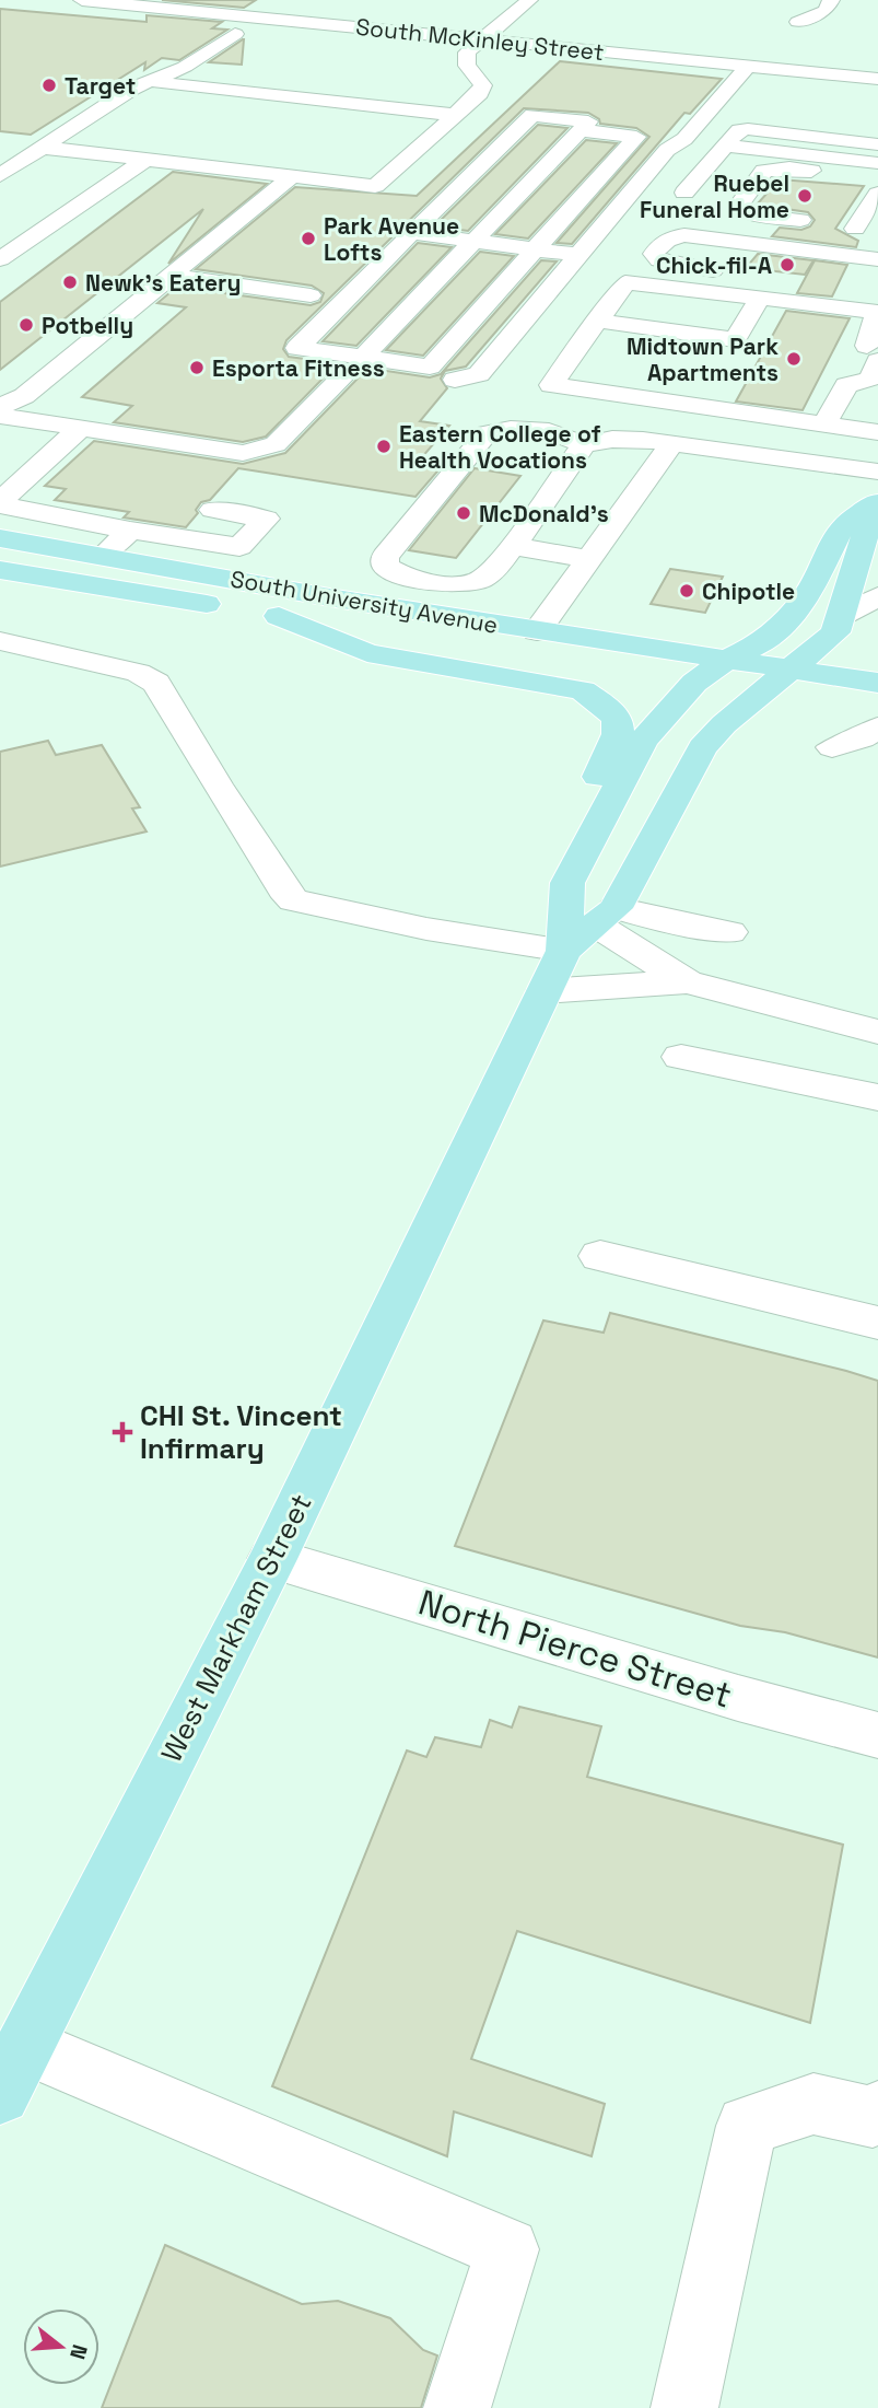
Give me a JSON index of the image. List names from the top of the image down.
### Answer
{
  "streets": {
    "main road": ["South University Avenue", "West Markham Street"],
    "street": ["South McKinley Street", "North Pierce Street"]
  },
  "crossings": [
    ["South University Avenue", "West Markham Street"],
    ["West Markham Street", "North Pierce Street"]
  ],
  "places": {
    "other": [
      "Target",
      "Ruebel Funeral Home",
      "Park Avenue Lofts",
      "Chick-fil-A",
      "Newk's Eatery",
      "Potbelly",
      "Midtown Park Apartments",
      "Esporta Fitness",
      "Eastern College of Health Vocations",
      "McDonald's",
      "Chipotle"
    ],
    "health": ["CHI St. Vincent Infirmary"]
  },
  "north": "right"
}
